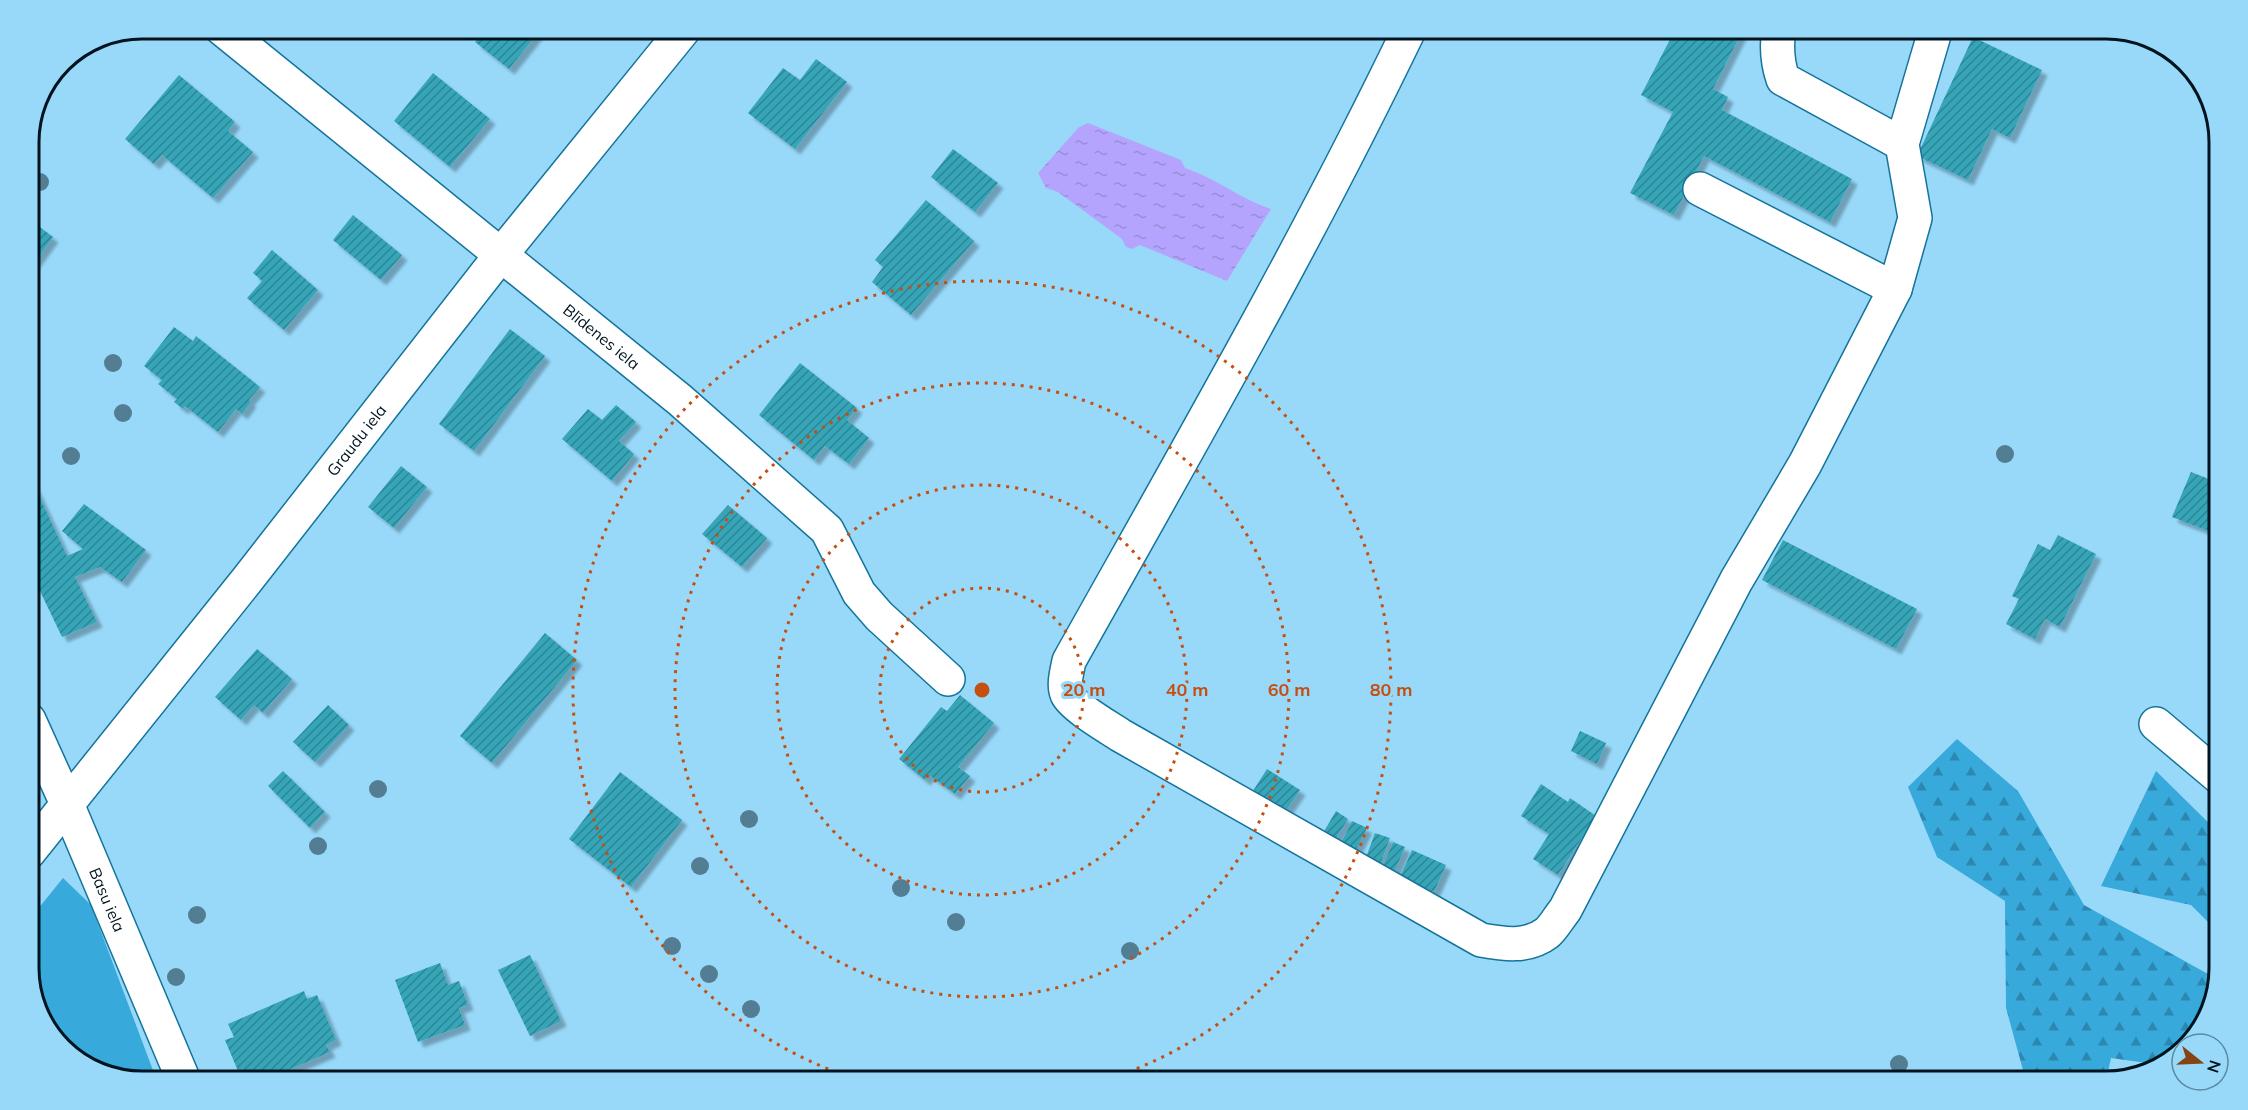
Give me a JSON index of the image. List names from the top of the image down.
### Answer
{
  "streets": {
    "street": ["Blīdenes iela", "Graudu iela", "Basu iela"]
  },
  "crossings": [
    ["Blīdenes iela", "Graudu iela"],
    ["Graudu iela", "Basu iela"]
  ],
  "north": "right",
  "rings": [
    "20 m",
    "40 m",
    "60 m",
    "80 m"
  ]
}
